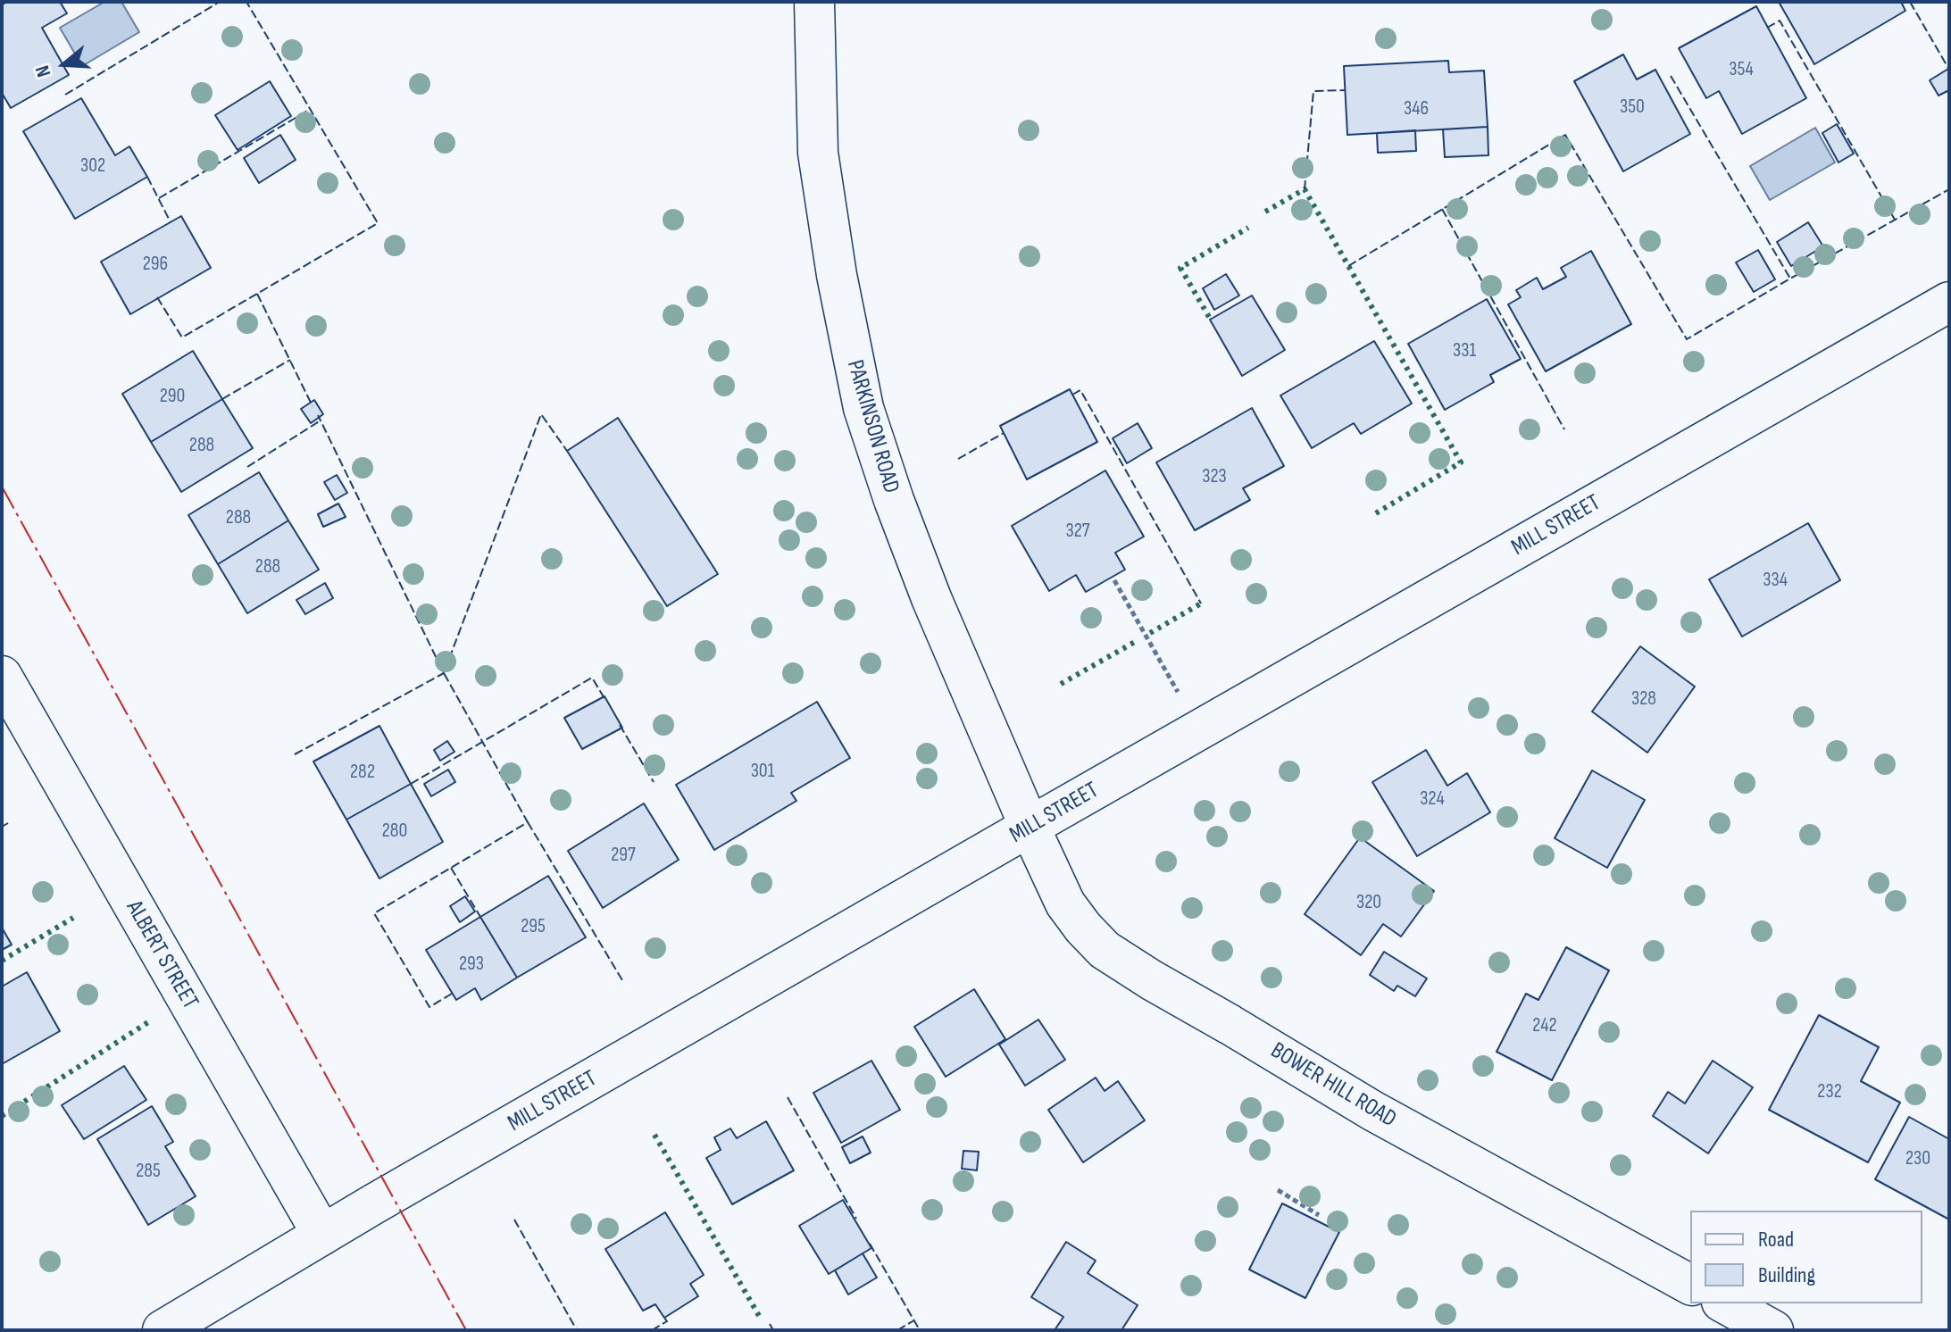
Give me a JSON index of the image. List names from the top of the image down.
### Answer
{
  "streets": {
    "main road": [
      "PARKINSON ROAD",
      "MILL STREET",
      "ALBERT STREET",
      "BOWER HILL ROAD"
    ]
  },
  "crossings": [
    ["PARKINSON ROAD", "MILL STREET"],
    ["PARKINSON ROAD", "BOWER HILL ROAD"],
    ["MILL STREET", "ALBERT STREET"],
    ["MILL STREET", "BOWER HILL ROAD"]
  ],
  "house_numbers": [
    "354",
    "350",
    "346",
    "302",
    "296",
    "331",
    "290",
    "288",
    "323",
    "288",
    "327",
    "288",
    "334",
    "328",
    "301",
    "282",
    "324",
    "280",
    "297",
    "320",
    "295",
    "293",
    "242",
    "232",
    "230",
    "285"
  ],
  "legend": ["Road", "Building"],
  "north": "left"
}
